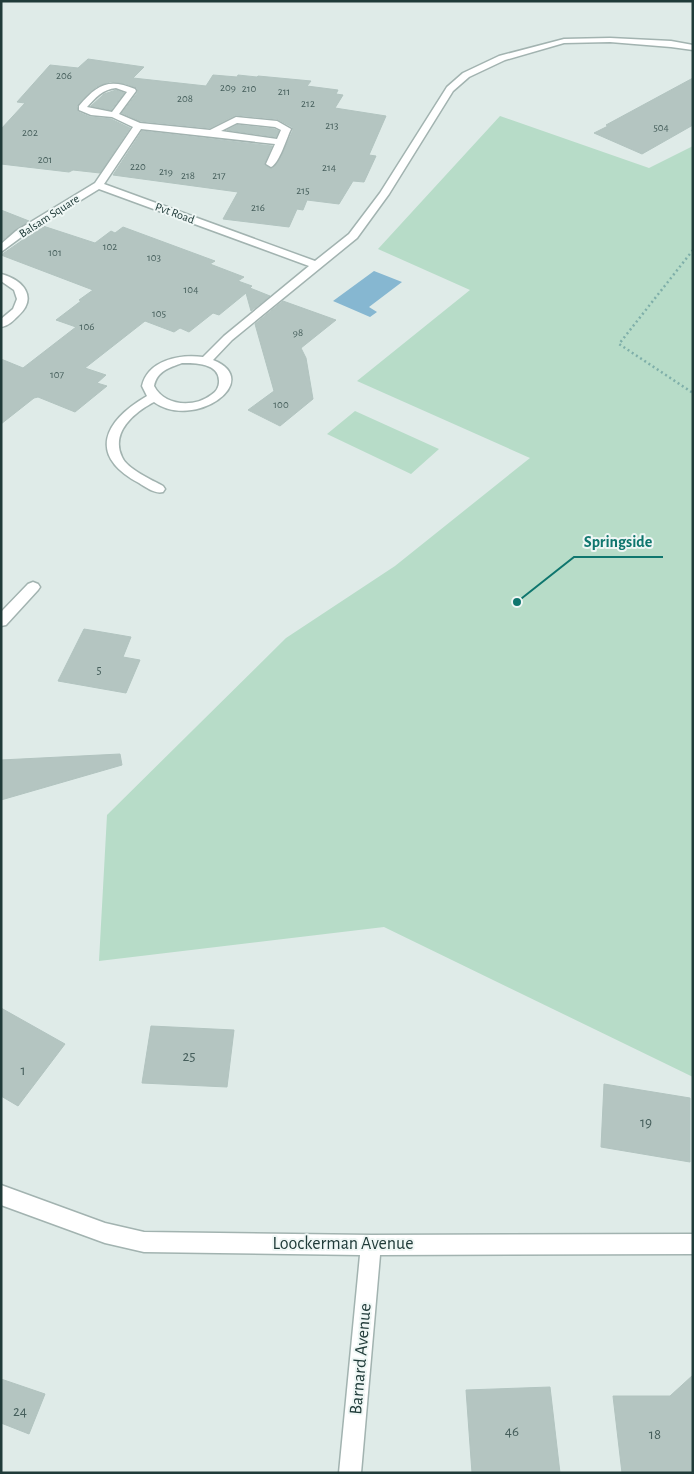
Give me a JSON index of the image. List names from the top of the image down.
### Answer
{
  "streets": {
    "street": [
      "Pvt Road",
      "Balsam Square",
      "Loockerman Avenue",
      "Barnard Avenue"
    ]
  },
  "crossings": [
    ["Pvt Road", "Balsam Square"],
    ["Loockerman Avenue", "Barnard Avenue"]
  ],
  "places": ["Springside"],
  "house_numbers": [
    "206",
    "209",
    "210",
    "211",
    "208",
    "212",
    "213",
    "504",
    "202",
    "201",
    "220",
    "214",
    "219",
    "218",
    "217",
    "215",
    "216",
    "102",
    "101",
    "103",
    "104",
    "105",
    "106",
    "98",
    "107",
    "100",
    "5",
    "25",
    "1",
    "19",
    "24",
    "46",
    "18"
  ]
}
